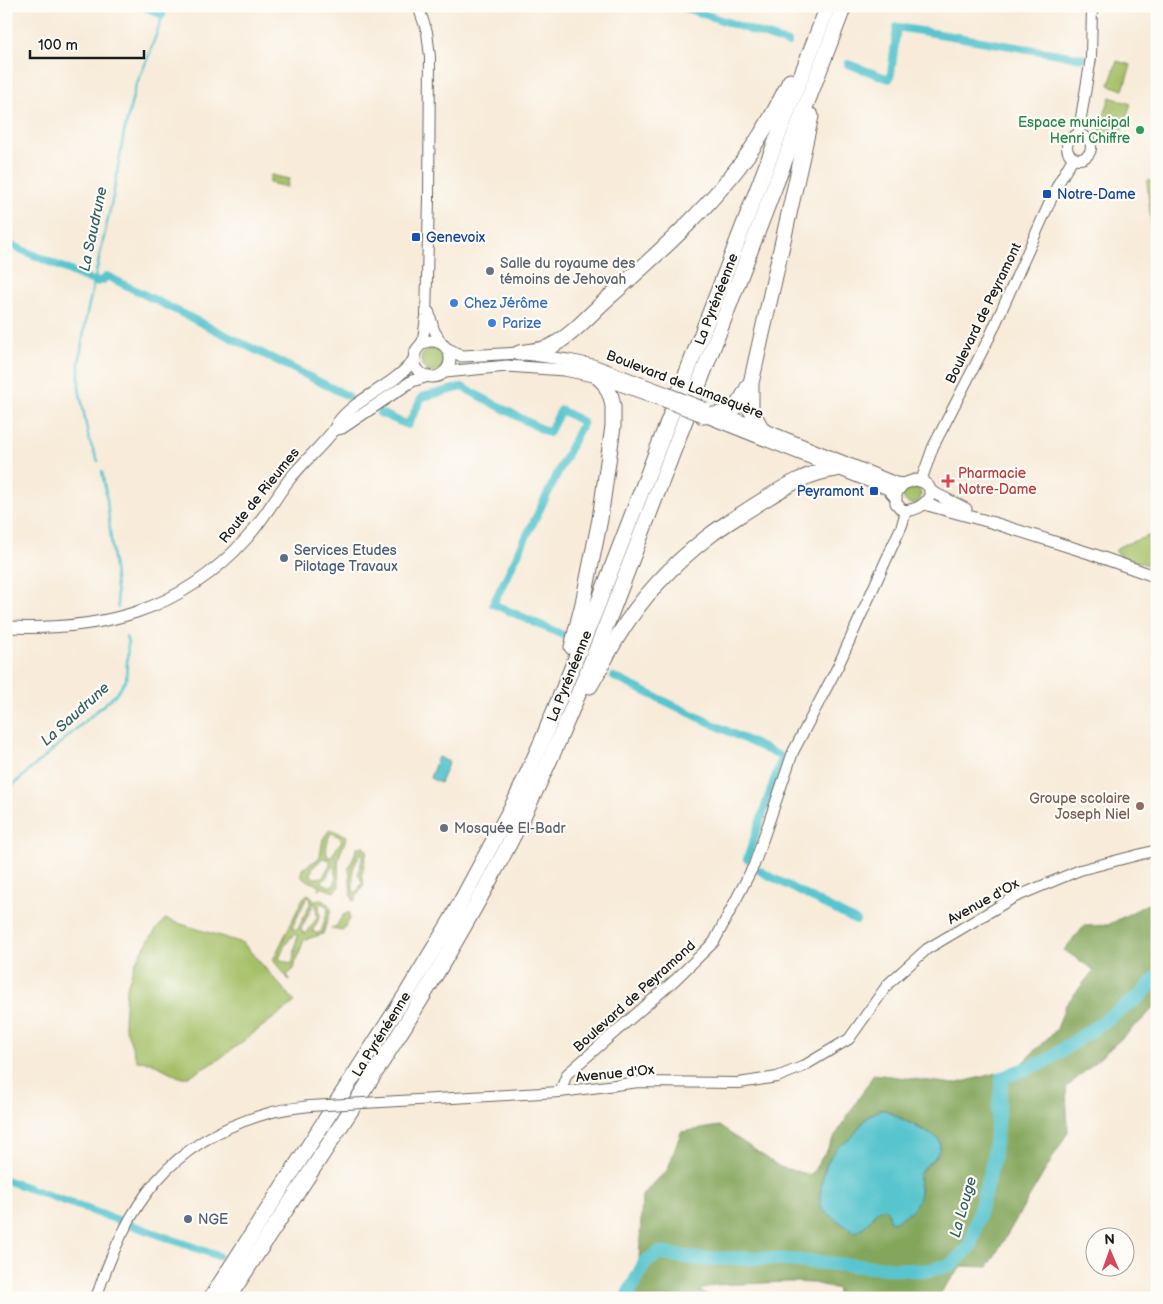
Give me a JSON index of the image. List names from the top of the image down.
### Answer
{
  "streets": {
    "highway": ["La Pyrénéenne"],
    "main road": ["Boulevard de Lamasquère", "Route de Rieumes"],
    "street": ["Boulevard de Peyramont", "Avenue d'Ox", "Boulevard de Peyramond"]
  },
  "crossings": [
    ["Boulevard de Peyramont", "Boulevard de Lamasquère"],
    ["Boulevard de Peyramont", "Boulevard de Peyramond"],
    ["Boulevard de Lamasquère", "Route de Rieumes"],
    ["Boulevard de Lamasquère", "Boulevard de Peyramond"],
    ["Avenue d'Ox", "Boulevard de Peyramond"]
  ],
  "water": ["La Saudrune", "La Louge"],
  "places": {
    "other": [
      "Espace municipal Henri Chiffre",
      "Salle du royaume des témoins de Jehovah",
      "Chez Jérôme",
      "Parize",
      "Services Etudes Pilotage Travaux",
      "Groupe scolaire Joseph Niel",
      "Mosquée El-Badr",
      "NGE"
    ],
    "transit": ["Notre-Dame", "Genevoix", "Peyramont"],
    "health": ["Pharmacie Notre-Dame"]
  },
  "scale_bar": "100 m",
  "north": "top"
}
